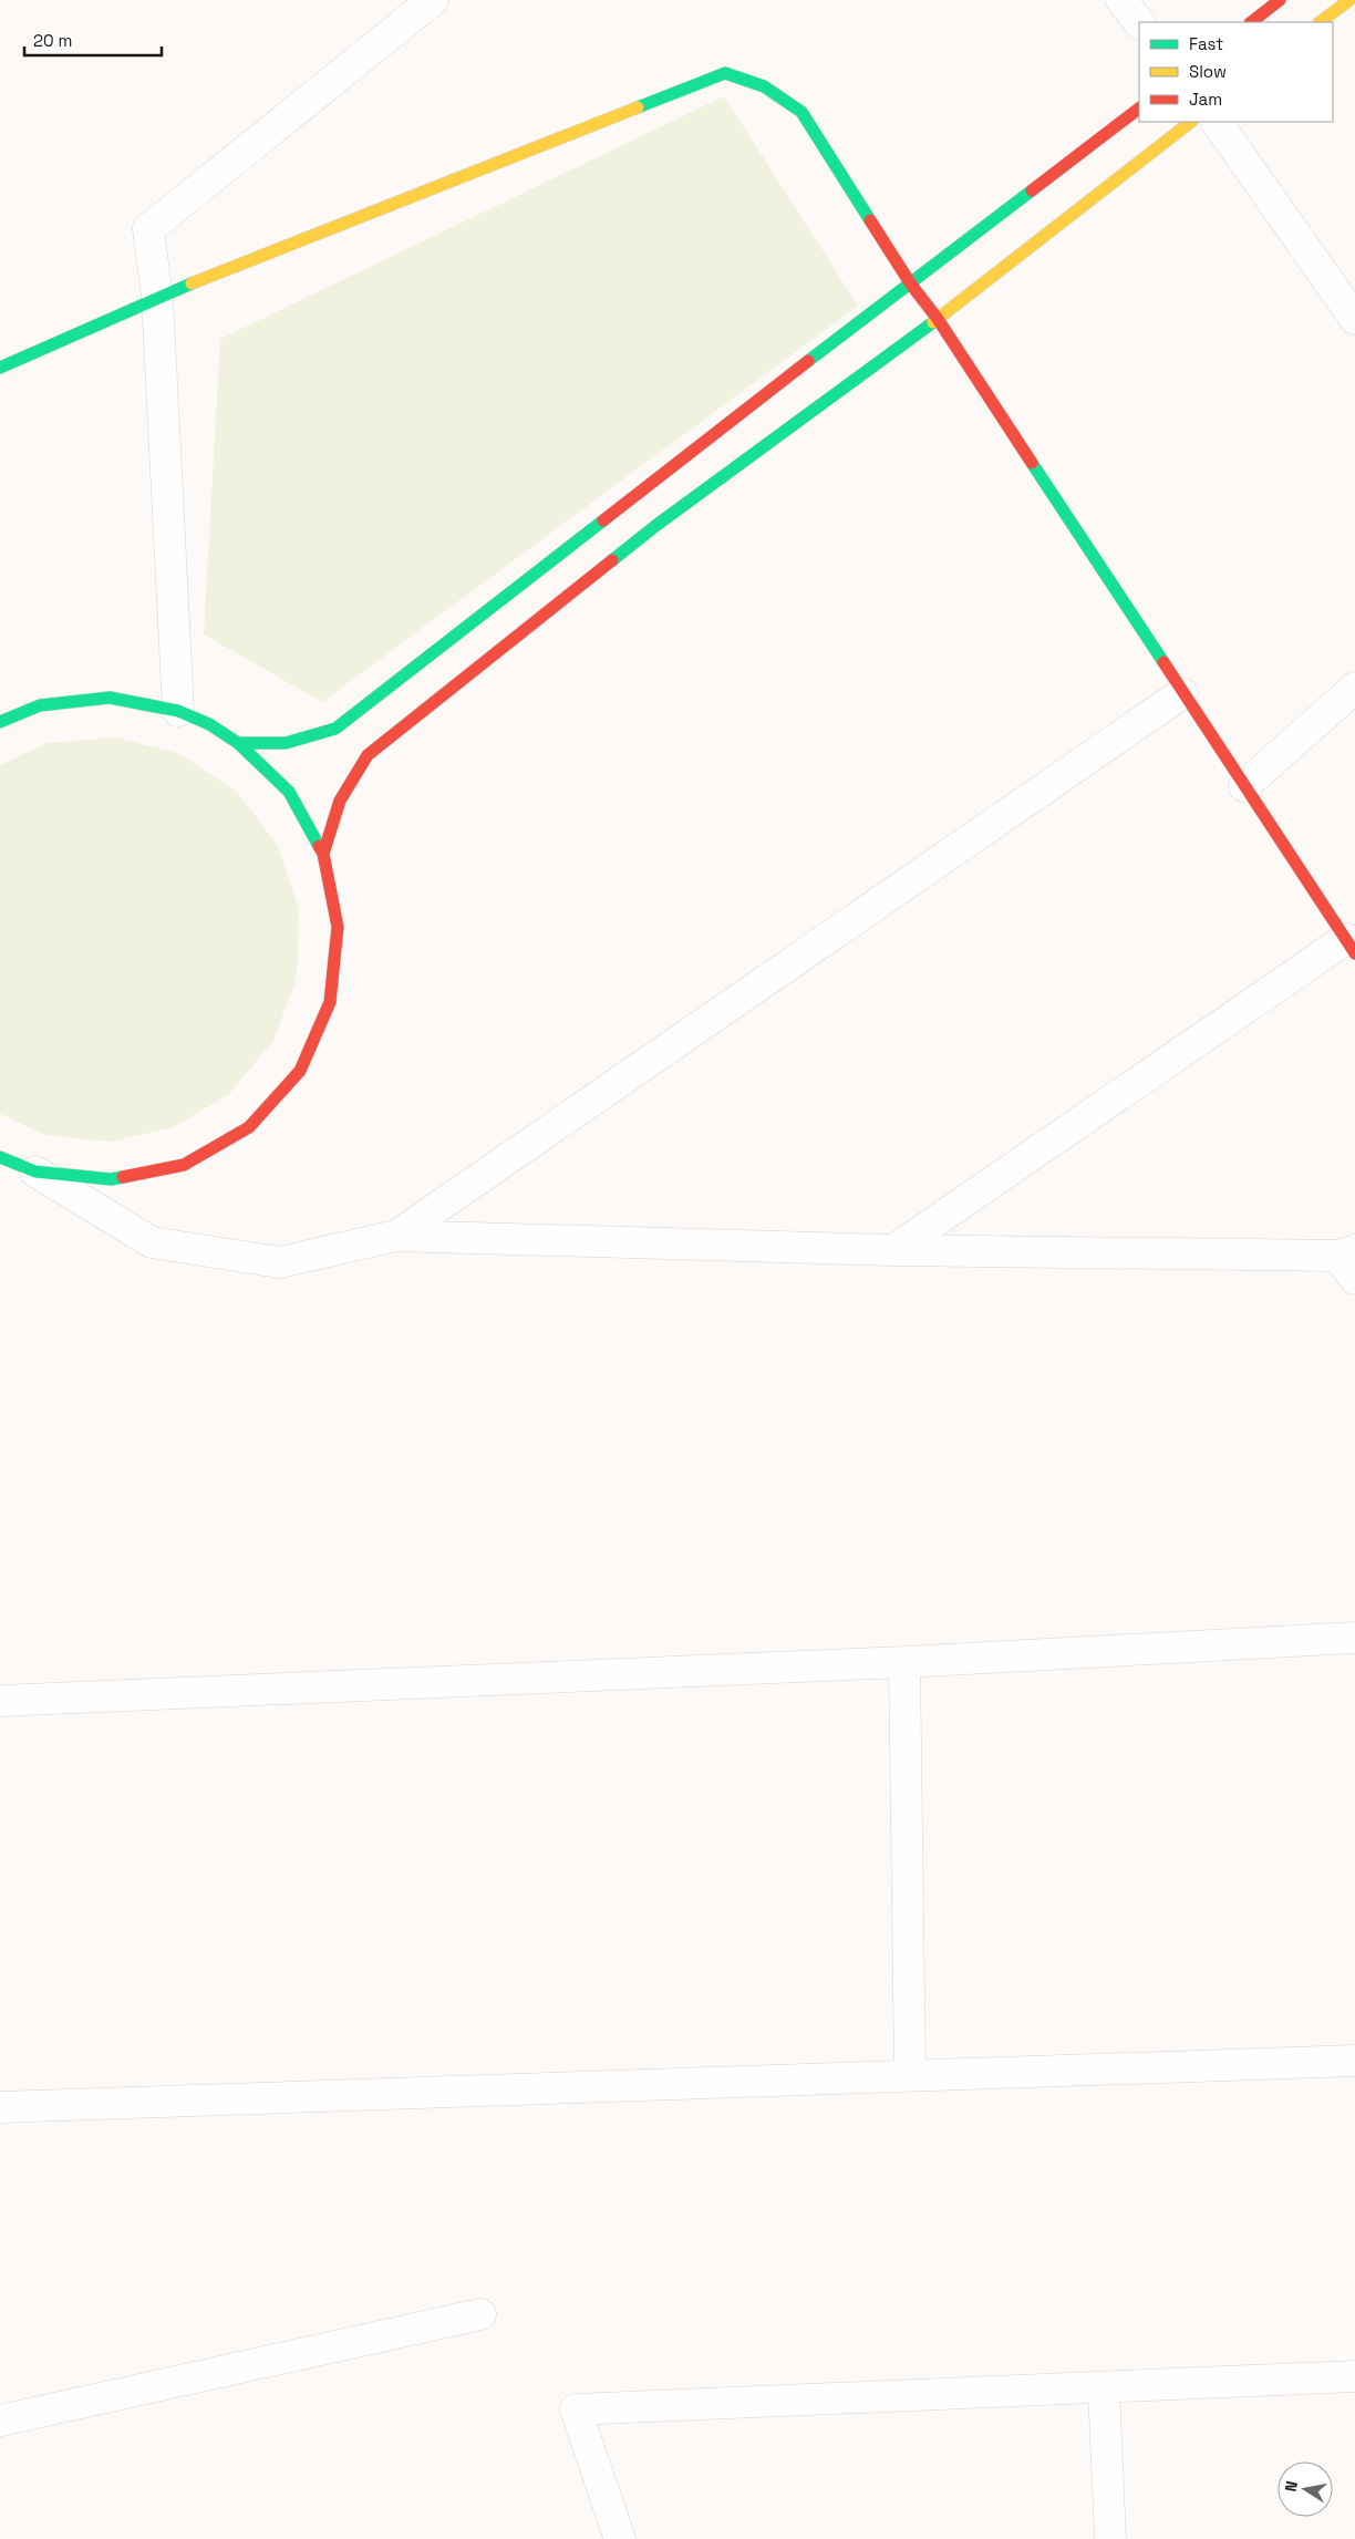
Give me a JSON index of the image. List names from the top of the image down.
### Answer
{
  "legend": ["Fast", "Slow", "Jam"],
  "scale_bar": "20 m",
  "north": "left"
}
